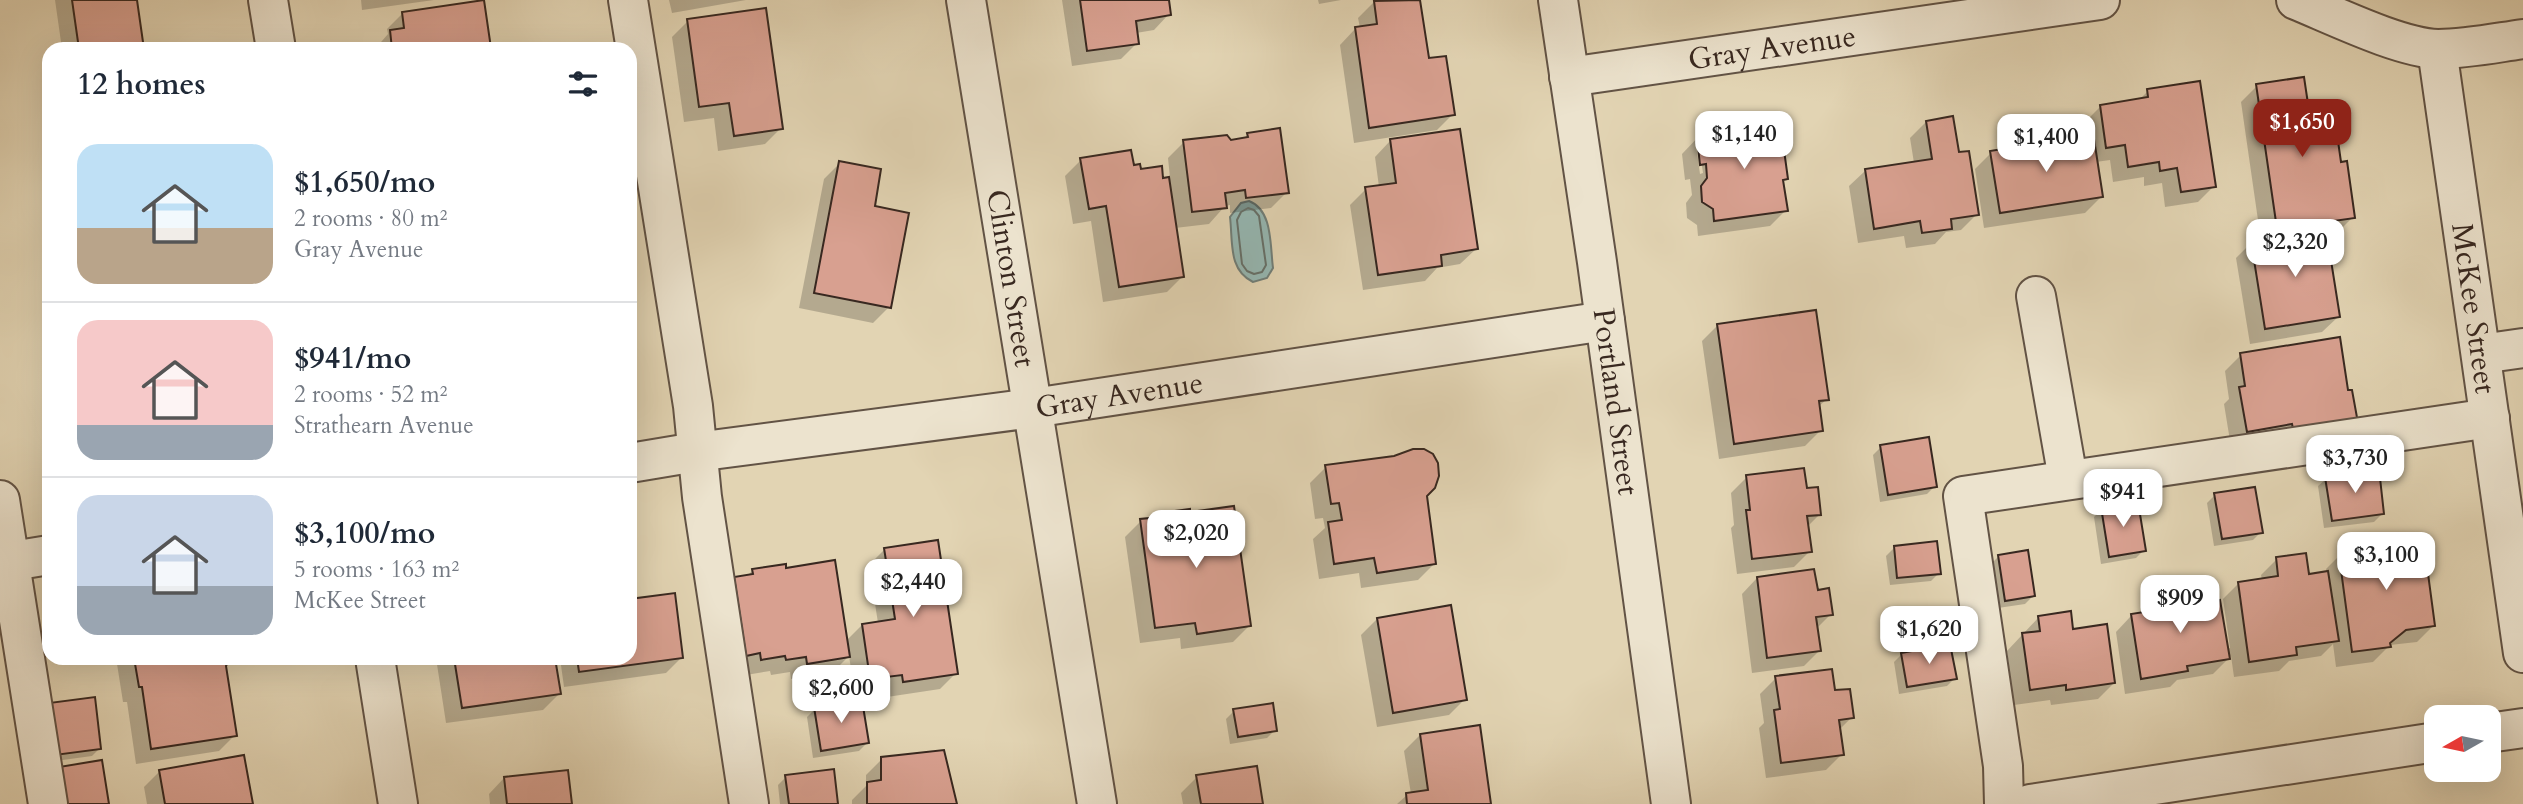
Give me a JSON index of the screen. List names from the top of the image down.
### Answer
{
  "streets": {
    "street": [
      "Gray Avenue",
      "Clinton Street",
      "McKee Street",
      "Portland Street"
    ]
  },
  "crossings": [
    ["Gray Avenue", "Clinton Street"],
    ["Gray Avenue", "Portland Street"]
  ],
  "north": "left",
  "page": {
    "heading": "12 homes",
    "price": [
      "$1,650",
      "$1,140",
      "$1,400",
      "$2,320",
      "$3,730",
      "$941",
      "$2,020",
      "$3,100",
      "$2,440",
      "$909",
      "$1,620",
      "$2,600"
    ],
    "list": [
      {
        "name": "$1,650/mo",
        "note": "2 rooms · 80 m² · Gray Avenue"
      },
      {
        "name": "$941/mo",
        "note": "2 rooms · 52 m² · Strathearn Avenue"
      },
      {
        "name": "$3,100/mo",
        "note": "5 rooms · 163 m² · McKee Street"
      }
    ]
  }
}
